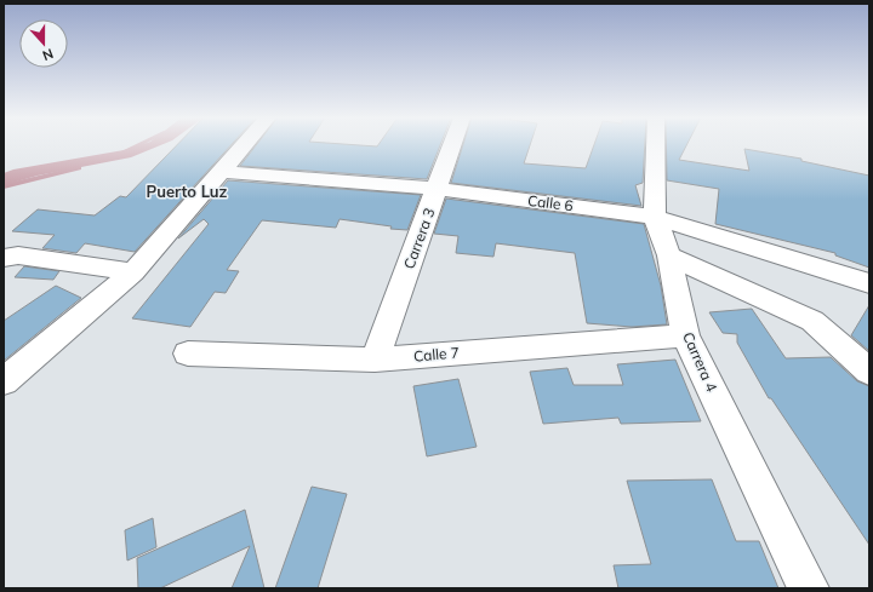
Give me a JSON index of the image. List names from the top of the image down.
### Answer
{
  "streets": {
    "street": [
      "Calle 6",
      "Carrera 3",
      "Calle 7",
      "Carrera 4"
    ]
  },
  "crossings": [
    ["Calle 6", "Carrera 3"],
    ["Calle 6", "Carrera 4"],
    ["Carrera 3", "Calle 7"],
    ["Calle 7", "Carrera 4"]
  ],
  "districts": ["Puerto Luz"],
  "north": "bottom"
}
